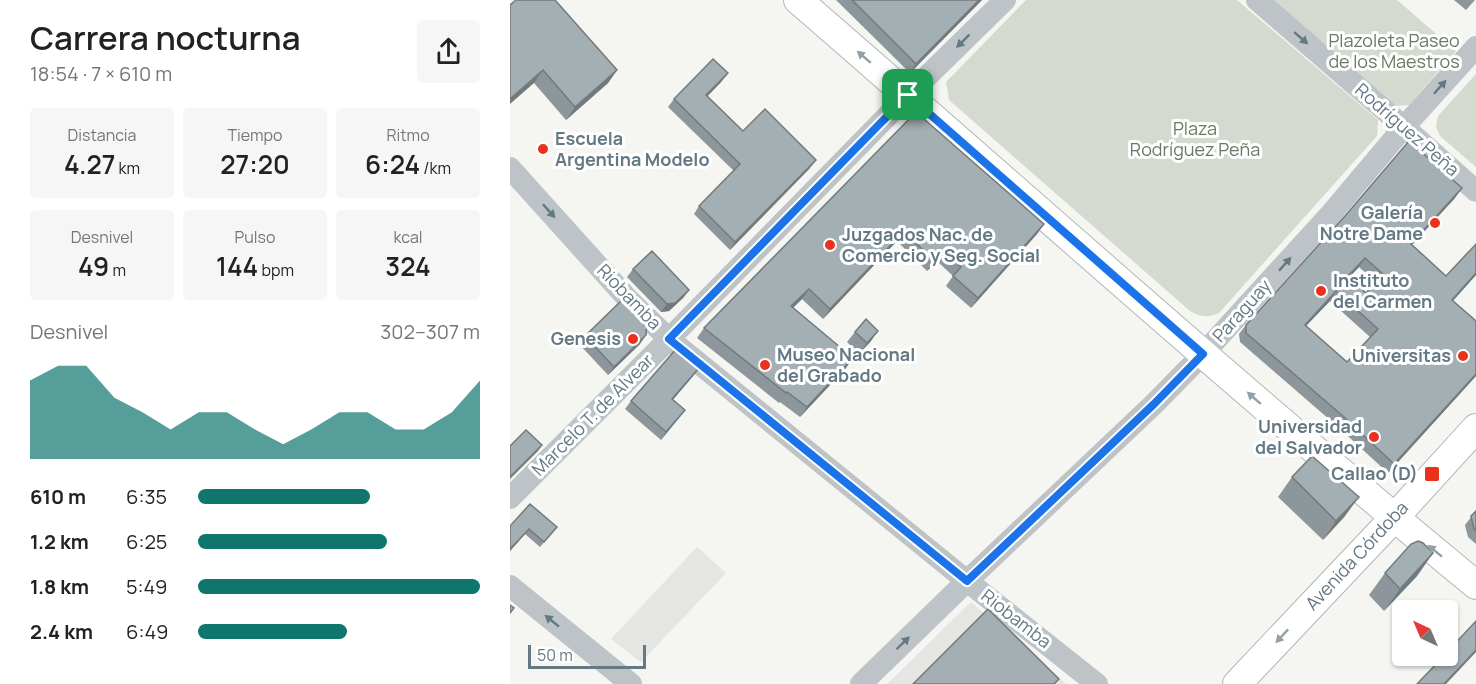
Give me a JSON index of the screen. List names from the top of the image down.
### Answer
{
  "streets": {
    "main road": ["Avenida Córdoba"],
    "street": [
      "Rodríguez Peña",
      "Riobamba",
      "Paraguay",
      "Marcelo T. de Alvear"
    ]
  },
  "crossings": [
    ["Rodríguez Peña", "Paraguay"],
    ["Riobamba", "Paraguay"],
    ["Riobamba", "Marcelo T. de Alvear"]
  ],
  "one_way": ["Rodríguez Peña", "Paraguay", "Avenida Córdoba"],
  "parks": ["Plazoleta Paseo de los Maestros", "Plaza Rodríguez Peña"],
  "places": {
    "other": [
      "Escuela Argentina Modelo",
      "Galería Notre Dame",
      "Juzgados Nac. de Comercio y Seg. Social",
      "Instituto del Carmen",
      "Genesis",
      "Universitas",
      "Museo Nacional del Grabado",
      "Universidad del Salvador"
    ],
    "transit": ["Callao (D)"]
  },
  "scale_bar": "50 m",
  "north": "top left",
  "page": {
    "heading": ["Carrera nocturna", "18:54 · 7 × 610 m"],
    "stats": [
      ["Distancia", "4.27 km"],
      ["Tiempo", "27:20"],
      ["Ritmo", "6:24 /km"],
      ["Desnivel", "49 m"],
      ["Pulso", "144 bpm"],
      ["kcal", "324"]
    ],
    "chart": ["Desnivel", "302–307 m"],
    "list": [
      {
        "name": "610 m",
        "note": "6:35"
      },
      {
        "name": "1.2 km",
        "note": "6:25"
      },
      {
        "name": "1.8 km",
        "note": "5:49"
      },
      {
        "name": "2.4 km",
        "note": "6:49"
      }
    ],
    "scale": "50 m"
  }
}
